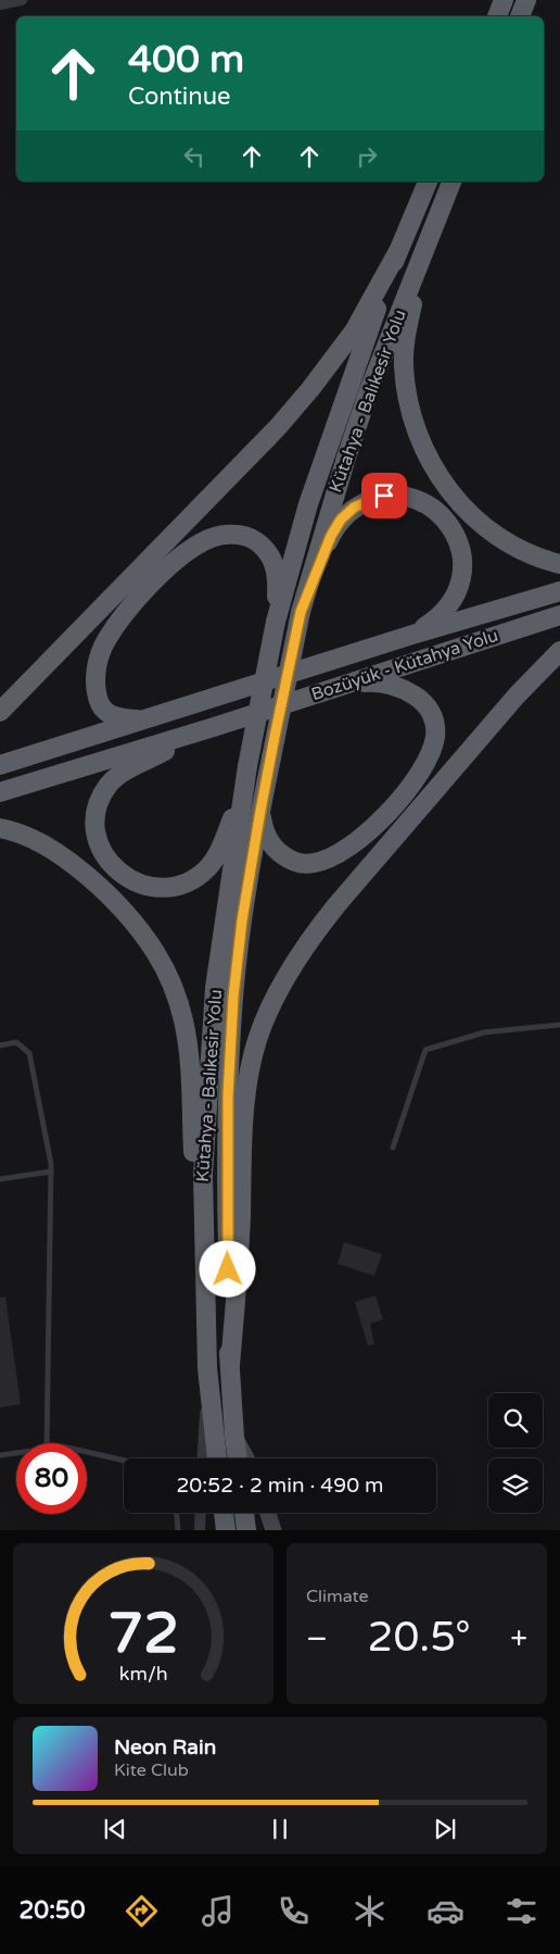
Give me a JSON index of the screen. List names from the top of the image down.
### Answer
{
  "streets": {
    "highway": ["Kütahya - Balıkesir Yolu", "Bozüyük - Kütahya Yolu"]
  },
  "page": {
    "turn": ["400 m", "Continue"],
    "limit": "80",
    "trip": "20:52 · 2 min · 490 m",
    "tile": "Climate",
    "heat": ["−", "20.5°", "+"],
    "song": ["Neon Rain", "Kite Club"],
    "tabs": "20:50",
    "gauge": ["72", "km/h"]
  }
}
